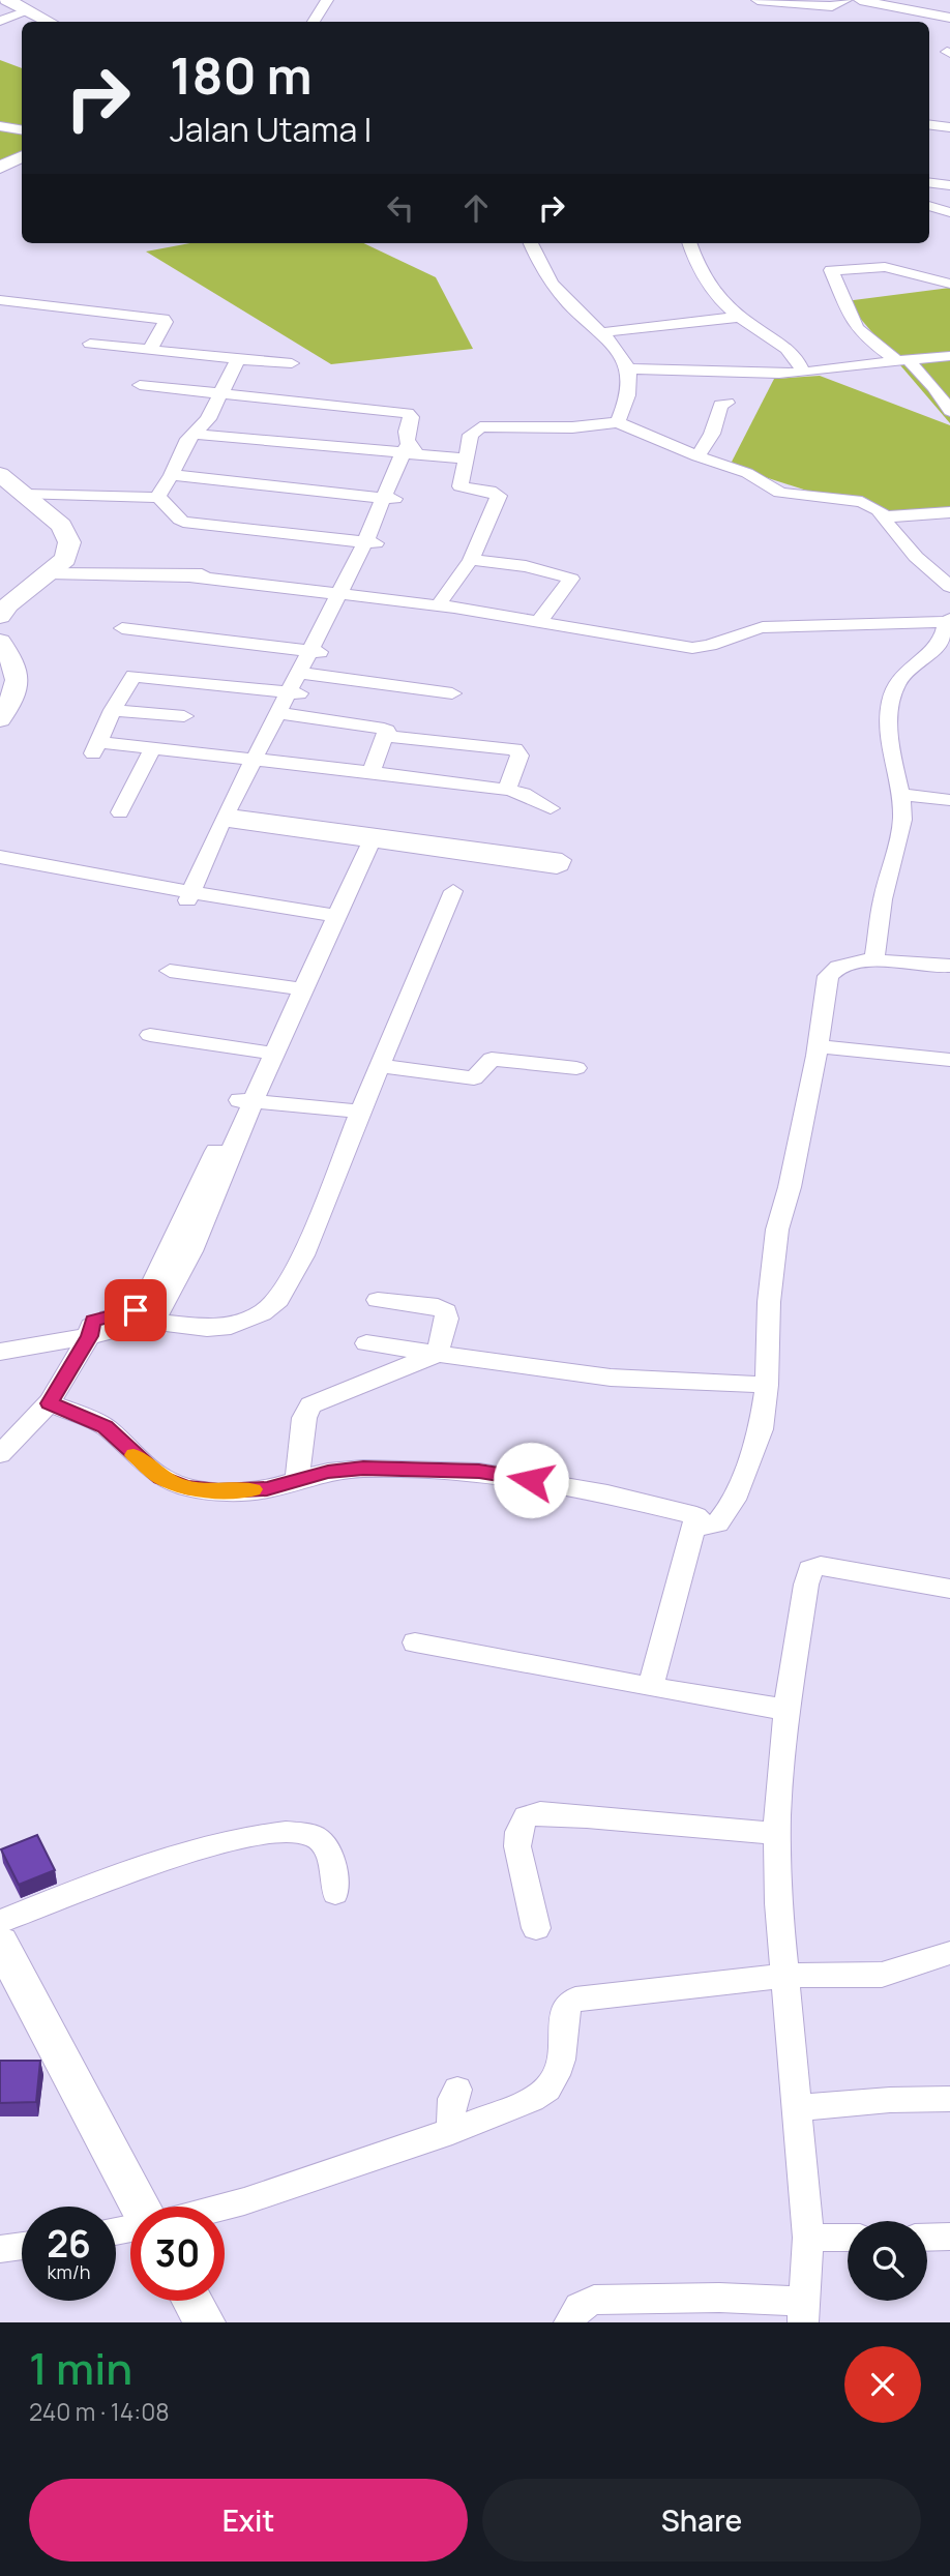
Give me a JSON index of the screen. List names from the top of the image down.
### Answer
{
  "page": {
    "turn": ["180 m", "Jalan Utama I"],
    "speed": "26 km/h",
    "limit": "30",
    "heading": ["1 min", "240 m · 14:08"],
    "buttons": ["Exit", "Share"]
  }
}
